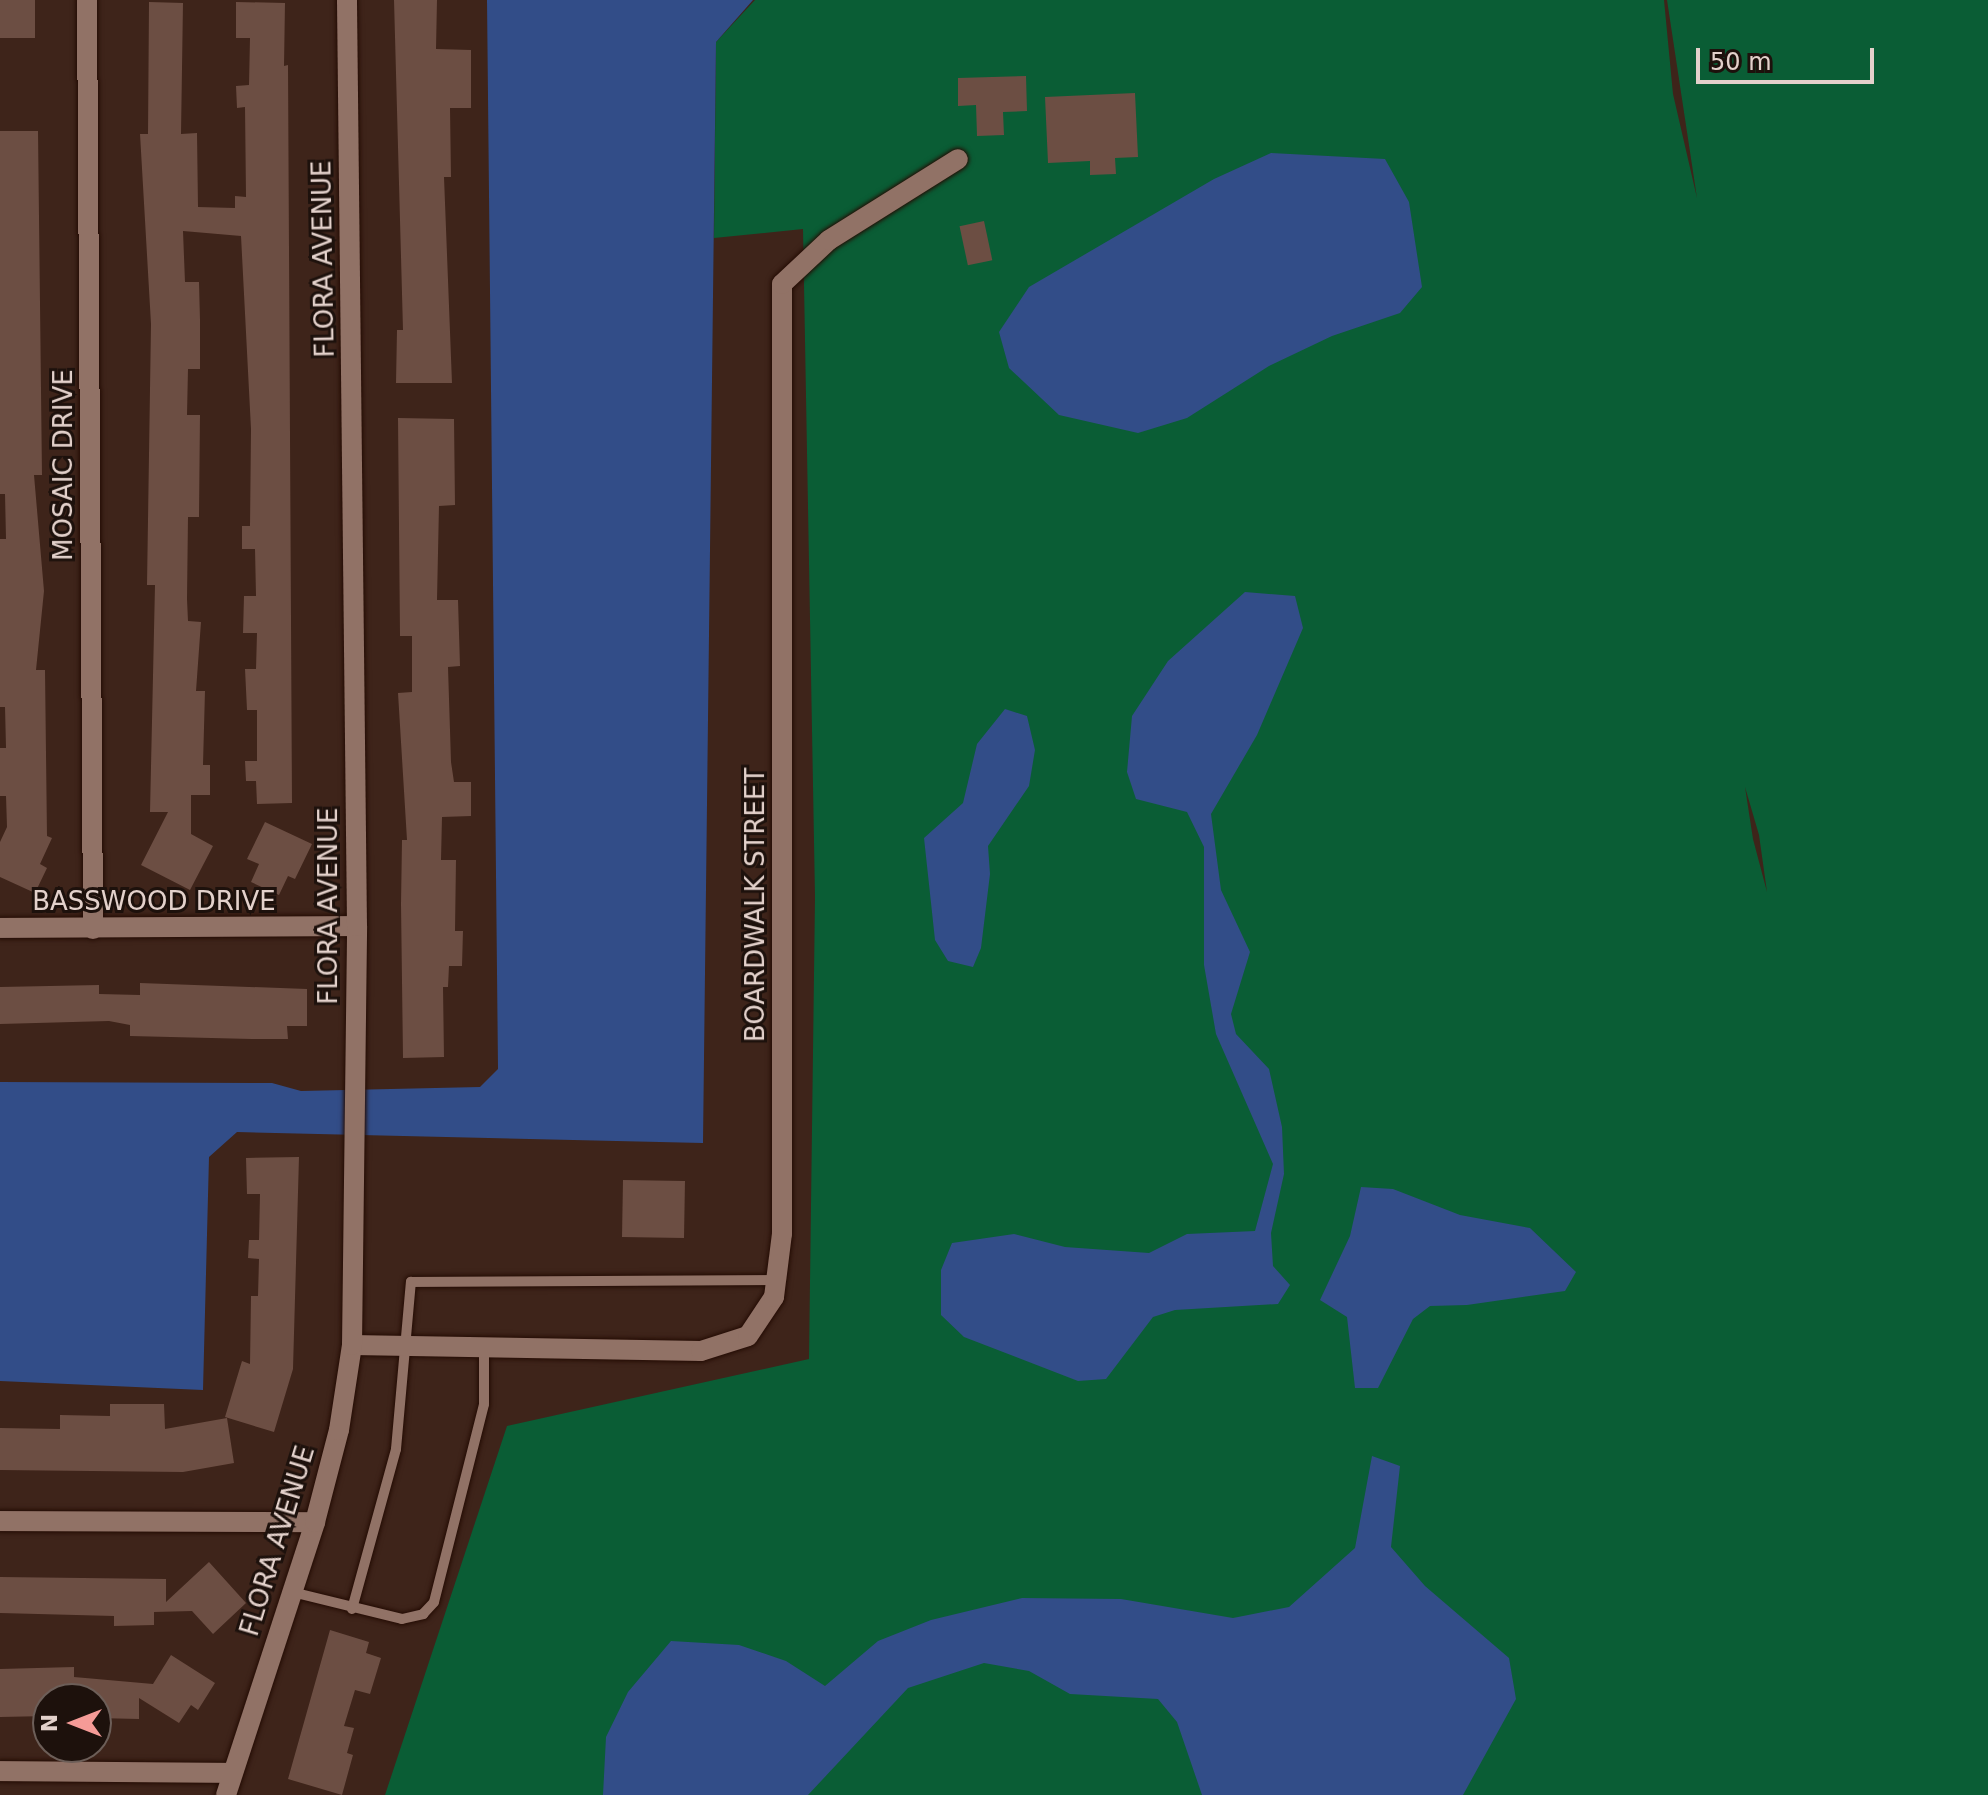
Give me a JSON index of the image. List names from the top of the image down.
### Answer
{
  "streets": {
    "street": [
      "FLORA AVENUE",
      "MOSAIC DRIVE",
      "BASSWOOD DRIVE",
      "BOARDWALK STREET"
    ]
  },
  "crossings": [
    ["FLORA AVENUE", "BASSWOOD DRIVE"],
    ["FLORA AVENUE", "BOARDWALK STREET"],
    ["MOSAIC DRIVE", "BASSWOOD DRIVE"]
  ],
  "scale_bar": "50 m",
  "north": "left"
}
